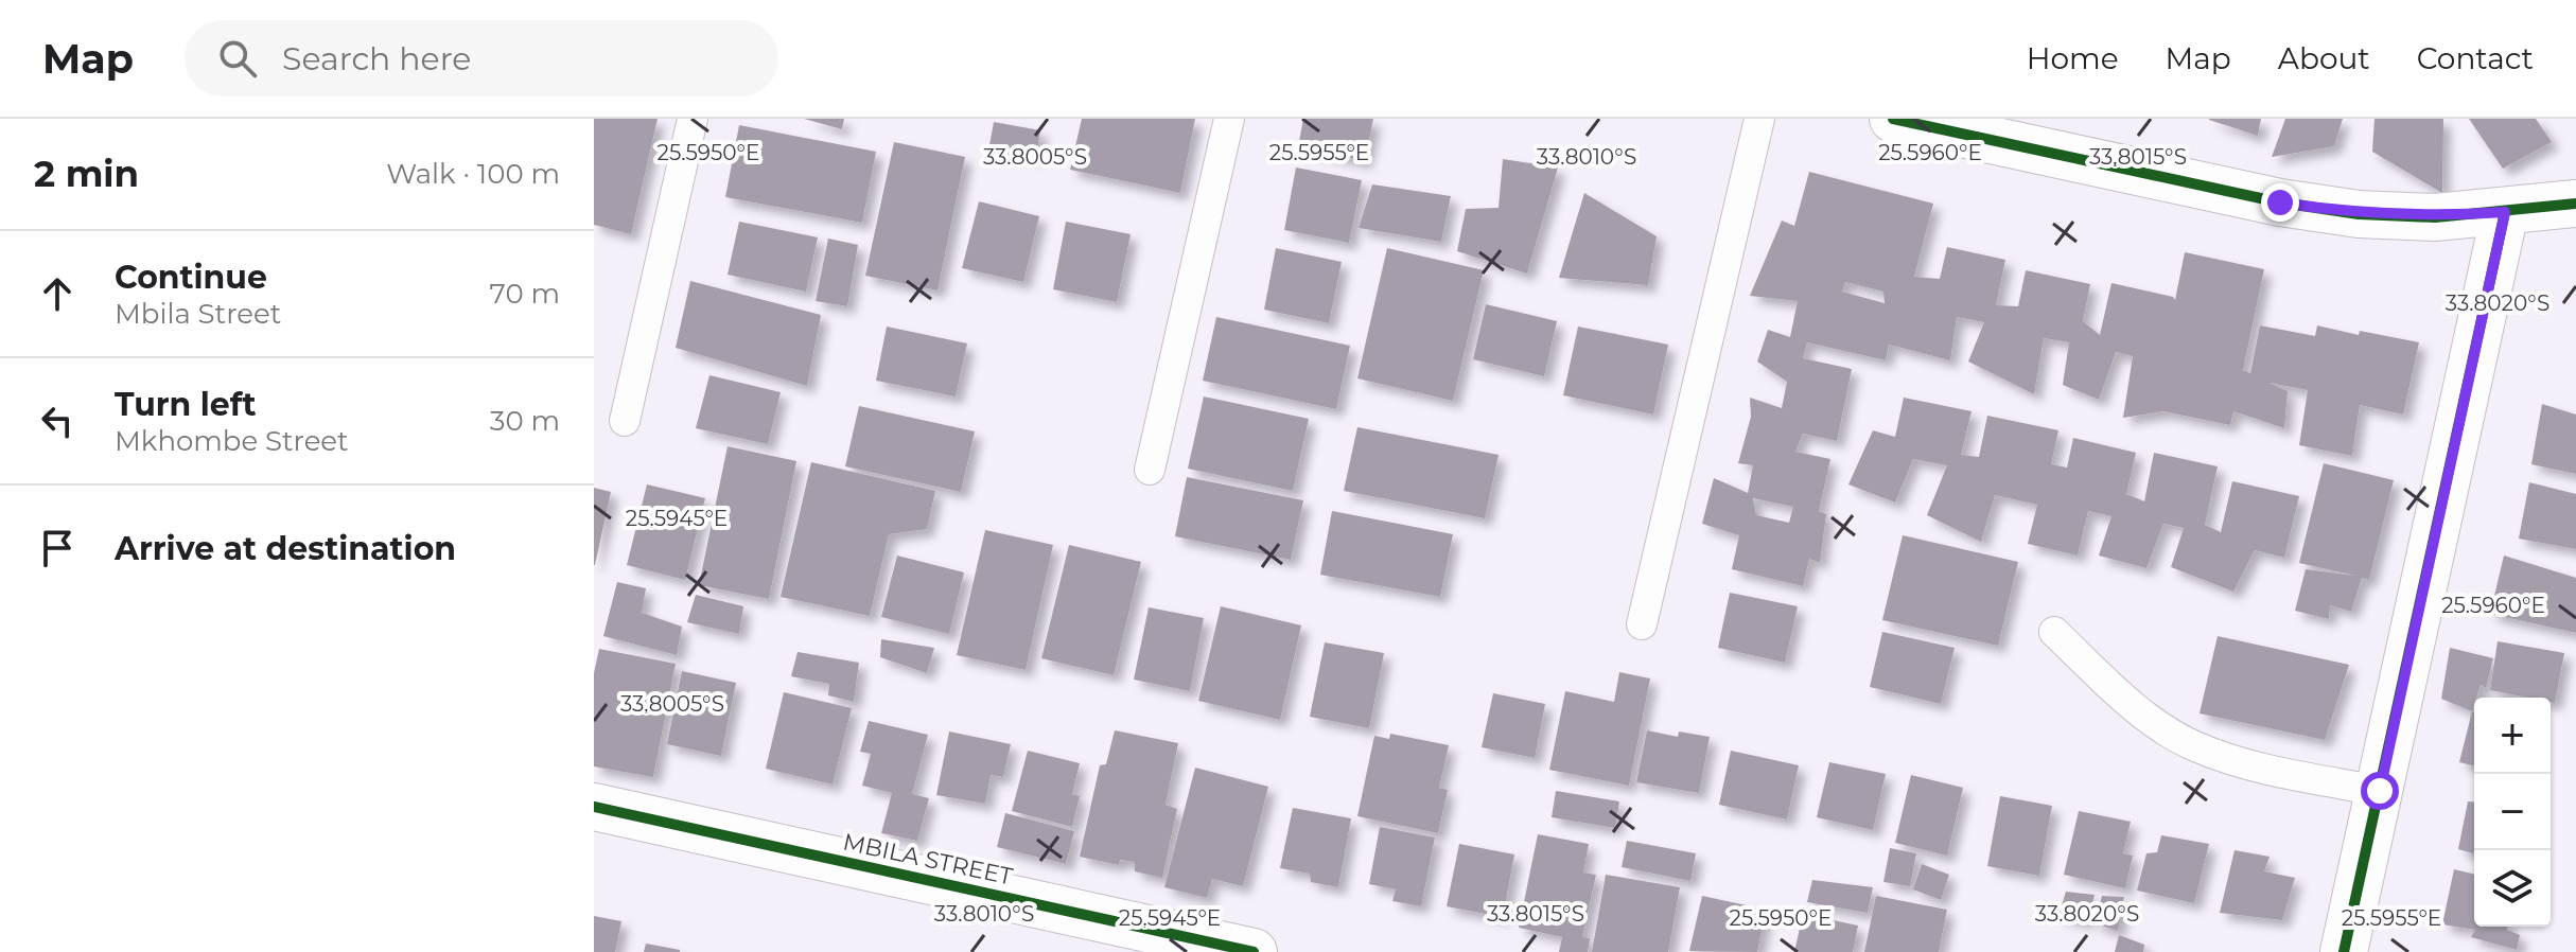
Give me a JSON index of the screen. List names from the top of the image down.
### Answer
{
  "streets": {
    "street": ["MBILA STREET"]
  },
  "page": {
    "header": "Map",
    "search": "Search here",
    "nav": [
      "Home",
      "Map",
      "About",
      "Contact"
    ],
    "heading": ["2 min", "Walk · 100 m"],
    "list": [
      ["Continue", "Mbila Street", "70 m"],
      ["Turn left", "Mkhombe Street", "30 m"],
      "Arrive at destination"
    ],
    "map_buttons": ["+", "−"]
  },
  "coordinates": [
    "25.5950°E",
    "25.5955°E",
    "25.5960°E",
    "33.8005°S",
    "33.8010°S",
    "33.8015°S",
    "33.8020°S",
    "25.5945°E"
  ]
}
